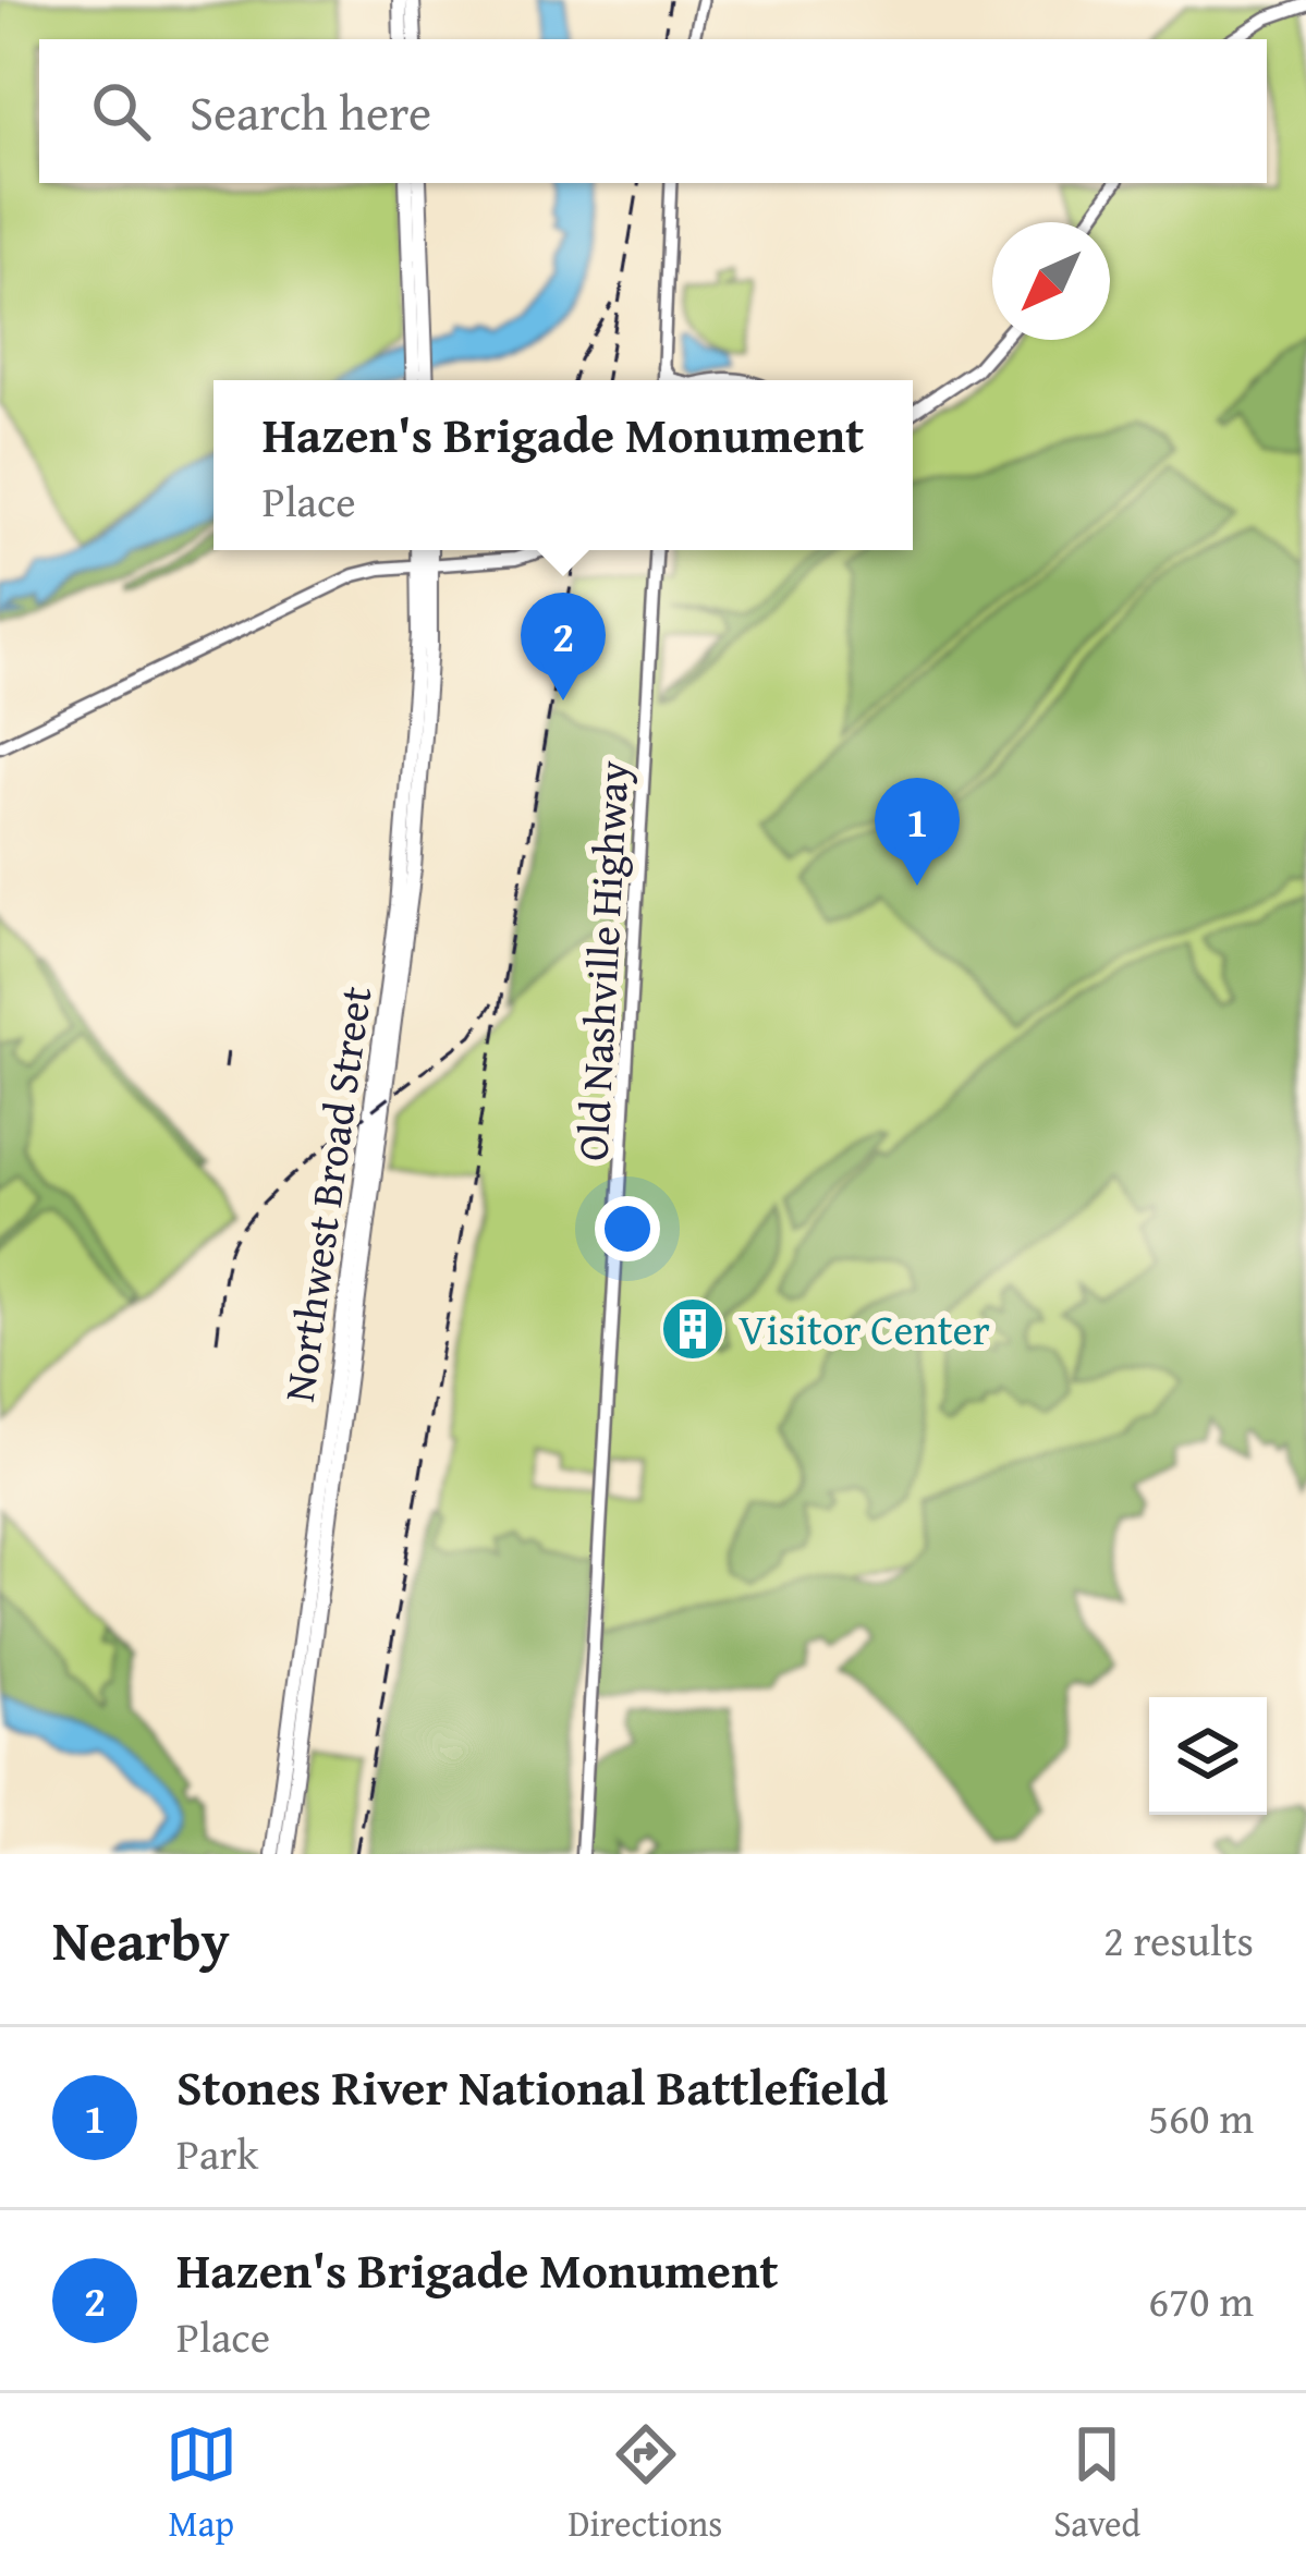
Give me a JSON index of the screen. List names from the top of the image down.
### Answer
{
  "streets": {
    "main road": ["Old Nashville Highway", "Northwest Broad Street"]
  },
  "places": {
    "building": ["Visitor Center"]
  },
  "north": "bottom left",
  "page": {
    "search": "Search here",
    "popup": ["Hazen's Brigade Monument", "Place"],
    "pins": ["2", "1"],
    "heading": ["Nearby", "2 results"],
    "list": [
      {
        "mark": "1",
        "name": "Stones River National Battlefield",
        "note": "Park",
        "value": "560 m"
      },
      {
        "mark": "2",
        "name": "Hazen's Brigade Monument",
        "note": "Place",
        "value": "670 m"
      }
    ],
    "nav": ["Map", "Directions", "Saved"]
  }
}
